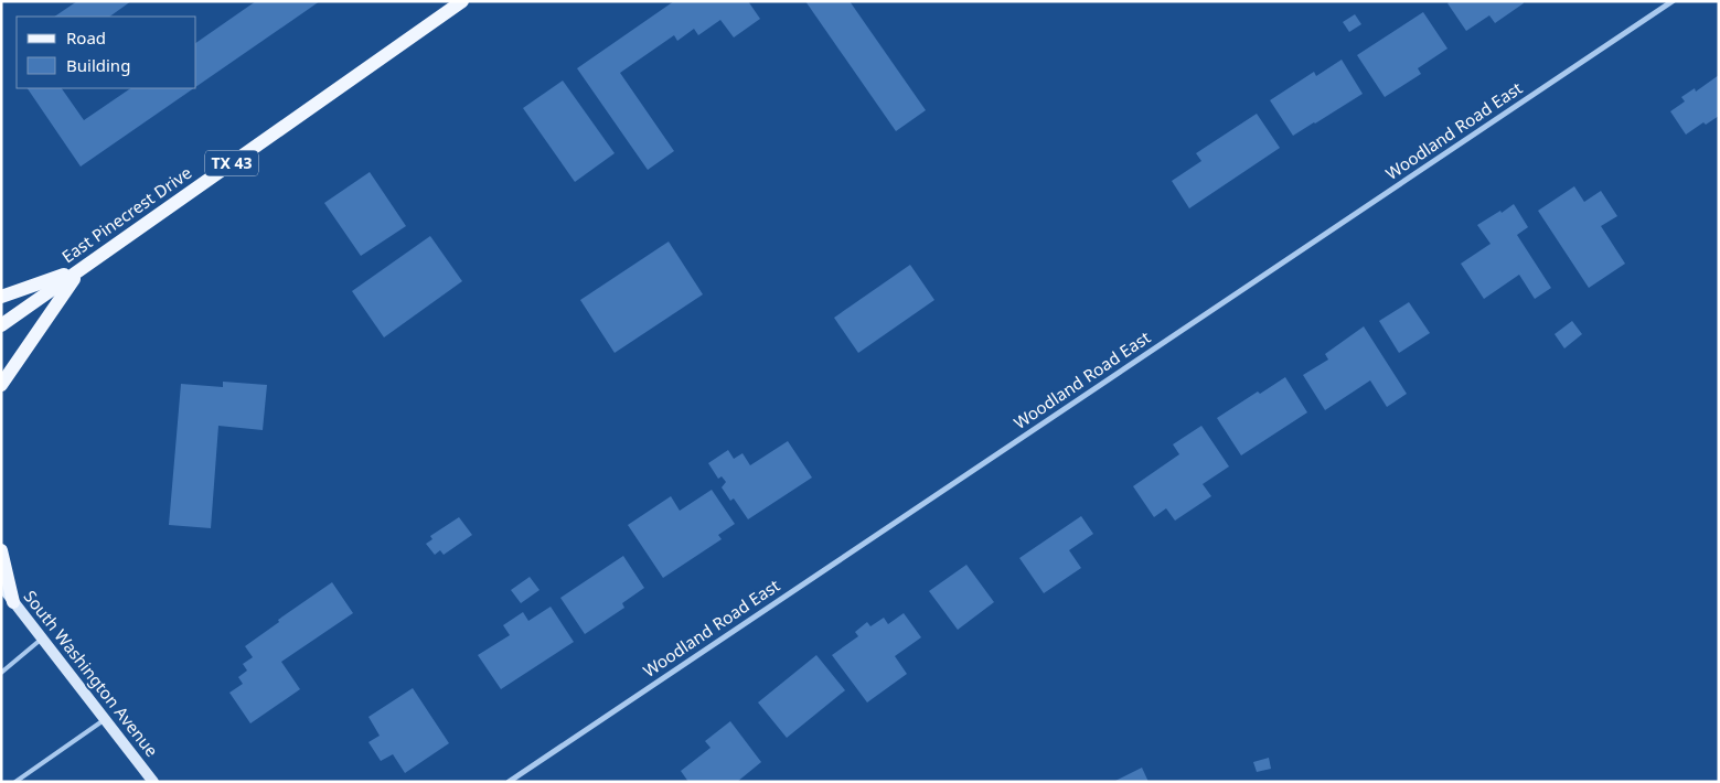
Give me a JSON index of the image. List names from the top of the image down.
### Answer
{
  "streets": {
    "main road": ["TX 43", "East Pinecrest Drive"],
    "street": ["Woodland Road East", "South Washington Avenue"]
  },
  "legend": ["Road", "Building"]
}
